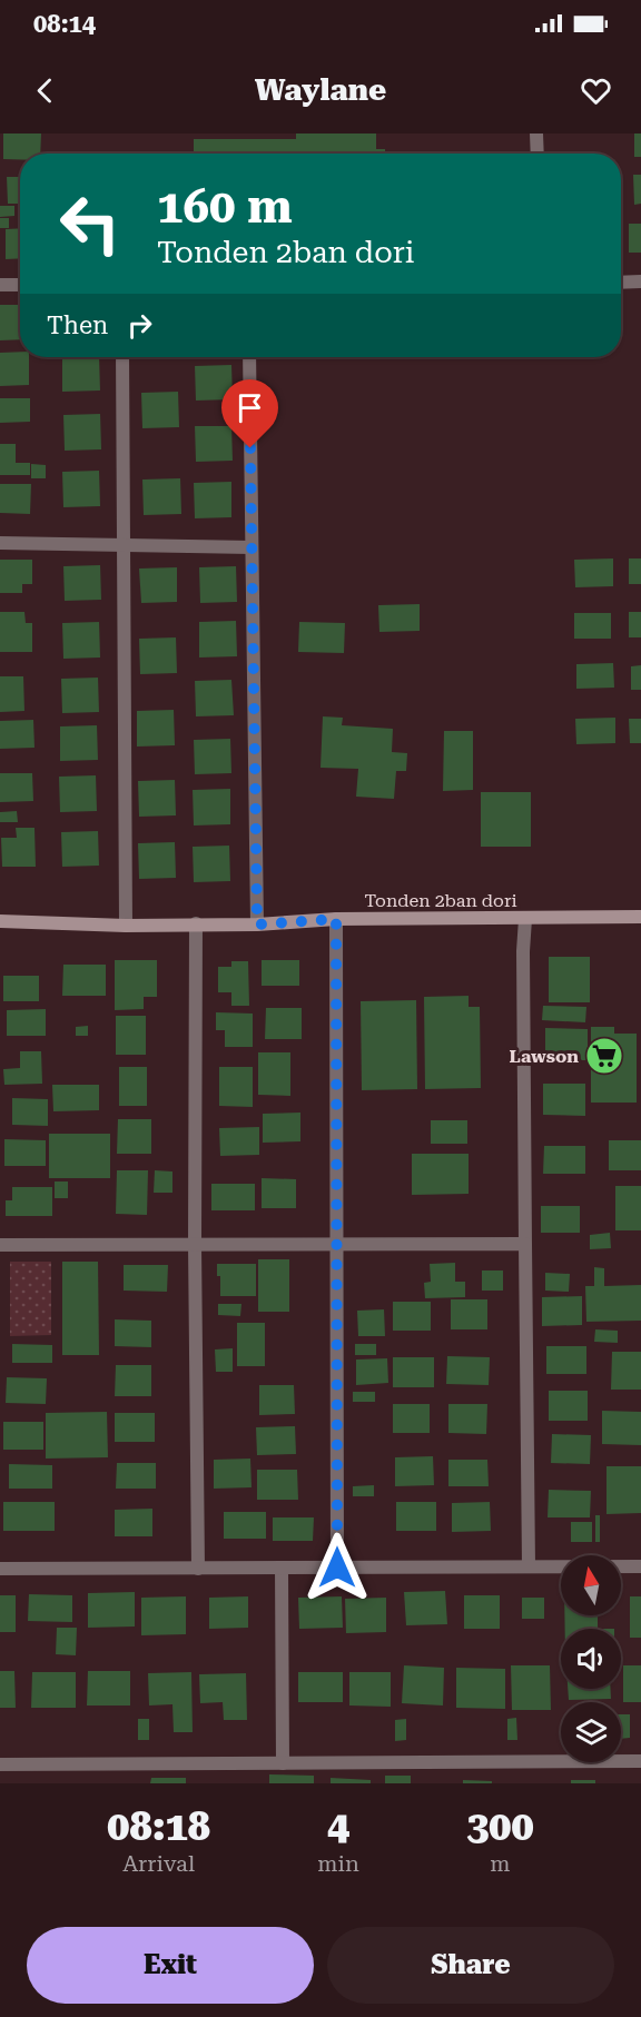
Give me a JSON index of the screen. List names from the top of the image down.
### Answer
{
  "streets": {
    "street": ["Tonden 2ban dori"]
  },
  "places": {
    "supermarket": ["Lawson"]
  },
  "north": "top",
  "page": {
    "status": "08:14",
    "header": "Waylane",
    "turn": ["160 m", "Tonden 2ban dori"],
    "then": "Then",
    "eta": [
      "08:18",
      "Arrival",
      "4",
      "min",
      "300",
      "m"
    ],
    "buttons": ["Exit", "Share"]
  }
}
